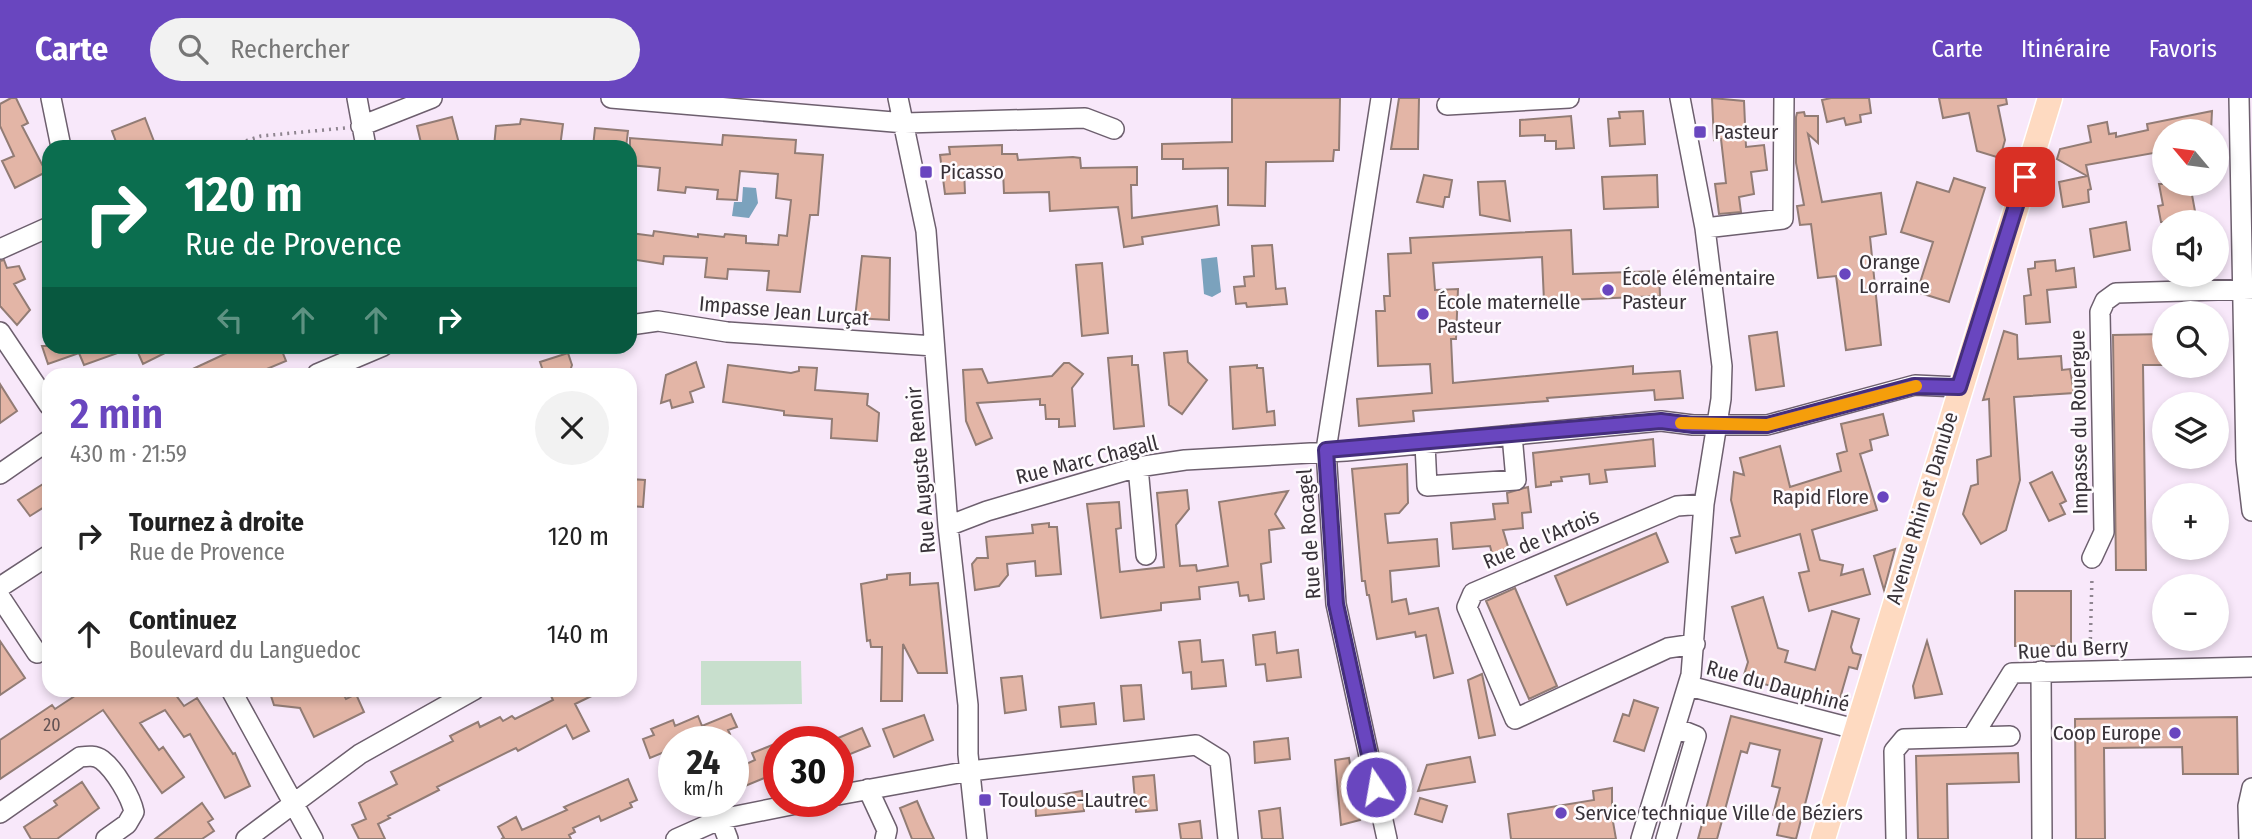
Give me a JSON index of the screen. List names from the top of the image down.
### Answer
{
  "streets": {
    "main road": ["Avenue Rhin et Danube"],
    "street": [
      "Impasse Jean Lurçat",
      "Impasse du Rouergue",
      "Rue Marc Chagall",
      "Rue Auguste Renoir",
      "Rue de Rocagel",
      "Rue de l'Artois",
      "Rue du Berry",
      "Rue du Dauphiné"
    ]
  },
  "crossings": [
    ["Impasse Jean Lurçat", "Rue Auguste Renoir"],
    ["Rue Marc Chagall", "Rue Auguste Renoir"],
    ["Rue Marc Chagall", "Avenue Rhin et Danube"],
    ["Rue Marc Chagall", "Rue de Rocagel"],
    ["Avenue Rhin et Danube", "Rue du Dauphiné"]
  ],
  "places": {
    "transit": ["Pasteur", "Picasso", "Toulouse-Lautrec"],
    "other": [
      "Orange Lorraine",
      "École élémentaire Pasteur",
      "École maternelle Pasteur",
      "Rapid Flore",
      "Coop Europe",
      "Service technique Ville de Béziers"
    ]
  },
  "house_numbers": ["20"],
  "north": "top left",
  "page": {
    "header": "Carte",
    "search": "Rechercher",
    "nav": ["Carte", "Itinéraire", "Favoris"],
    "map_buttons": ["+", "−"],
    "turn": ["120 m", "Rue de Provence"],
    "heading": ["2 min", "430 m · 21:59"],
    "list": [
      {
        "name": "Tournez à droite",
        "note": "Rue de Provence",
        "value": "120 m"
      },
      {
        "name": "Continuez",
        "note": "Boulevard du Languedoc",
        "value": "140 m"
      }
    ],
    "speed": "24 km/h",
    "limit": "30"
  }
}
